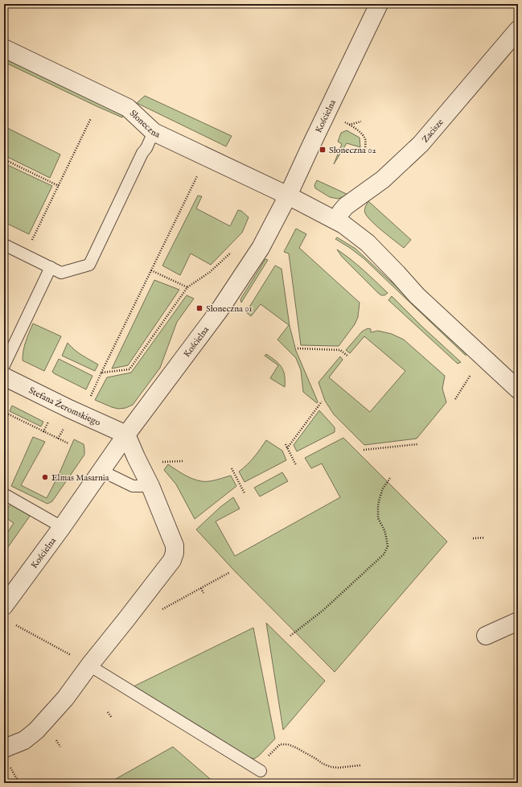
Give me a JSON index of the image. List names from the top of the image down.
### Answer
{
  "streets": {
    "street": [
      "Kościelna",
      "Słoneczna",
      "Zacisze",
      "Stefana Żeromskiego"
    ]
  },
  "crossings": [
    ["Kościelna", "Słoneczna"],
    ["Kościelna", "Stefana Żeromskiego"],
    ["Słoneczna", "Zacisze"]
  ],
  "places": {
    "transit": ["Słoneczna 02", "Słoneczna 01"],
    "other": ["Elmas Masarnia"]
  }
}
